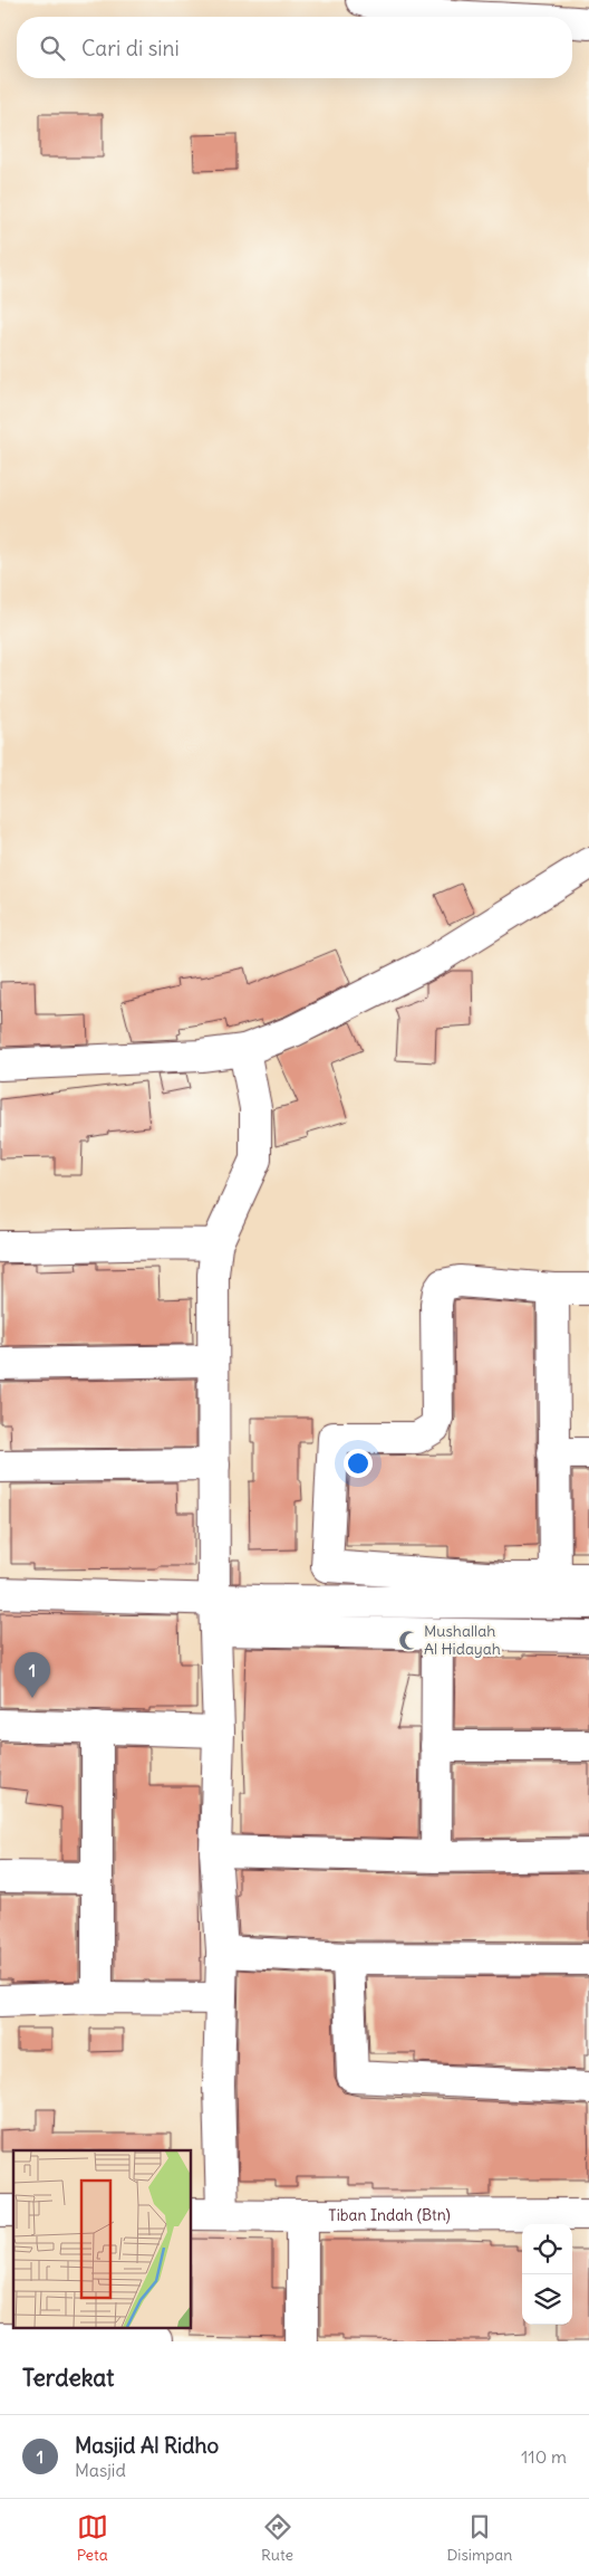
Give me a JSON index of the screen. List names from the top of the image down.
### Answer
{
  "streets": {
    "street": ["Tiban Indah (Btn)"]
  },
  "places": {
    "mosque": ["Mushallah Al Hidayah"]
  },
  "page": {
    "search": "Cari di sini",
    "pins": "1",
    "heading": "Terdekat",
    "list": [
      {
        "mark": "1",
        "name": "Masjid Al Ridho",
        "note": "Masjid",
        "value": "110 m"
      }
    ],
    "nav": ["Peta", "Rute", "Disimpan"]
  }
}
